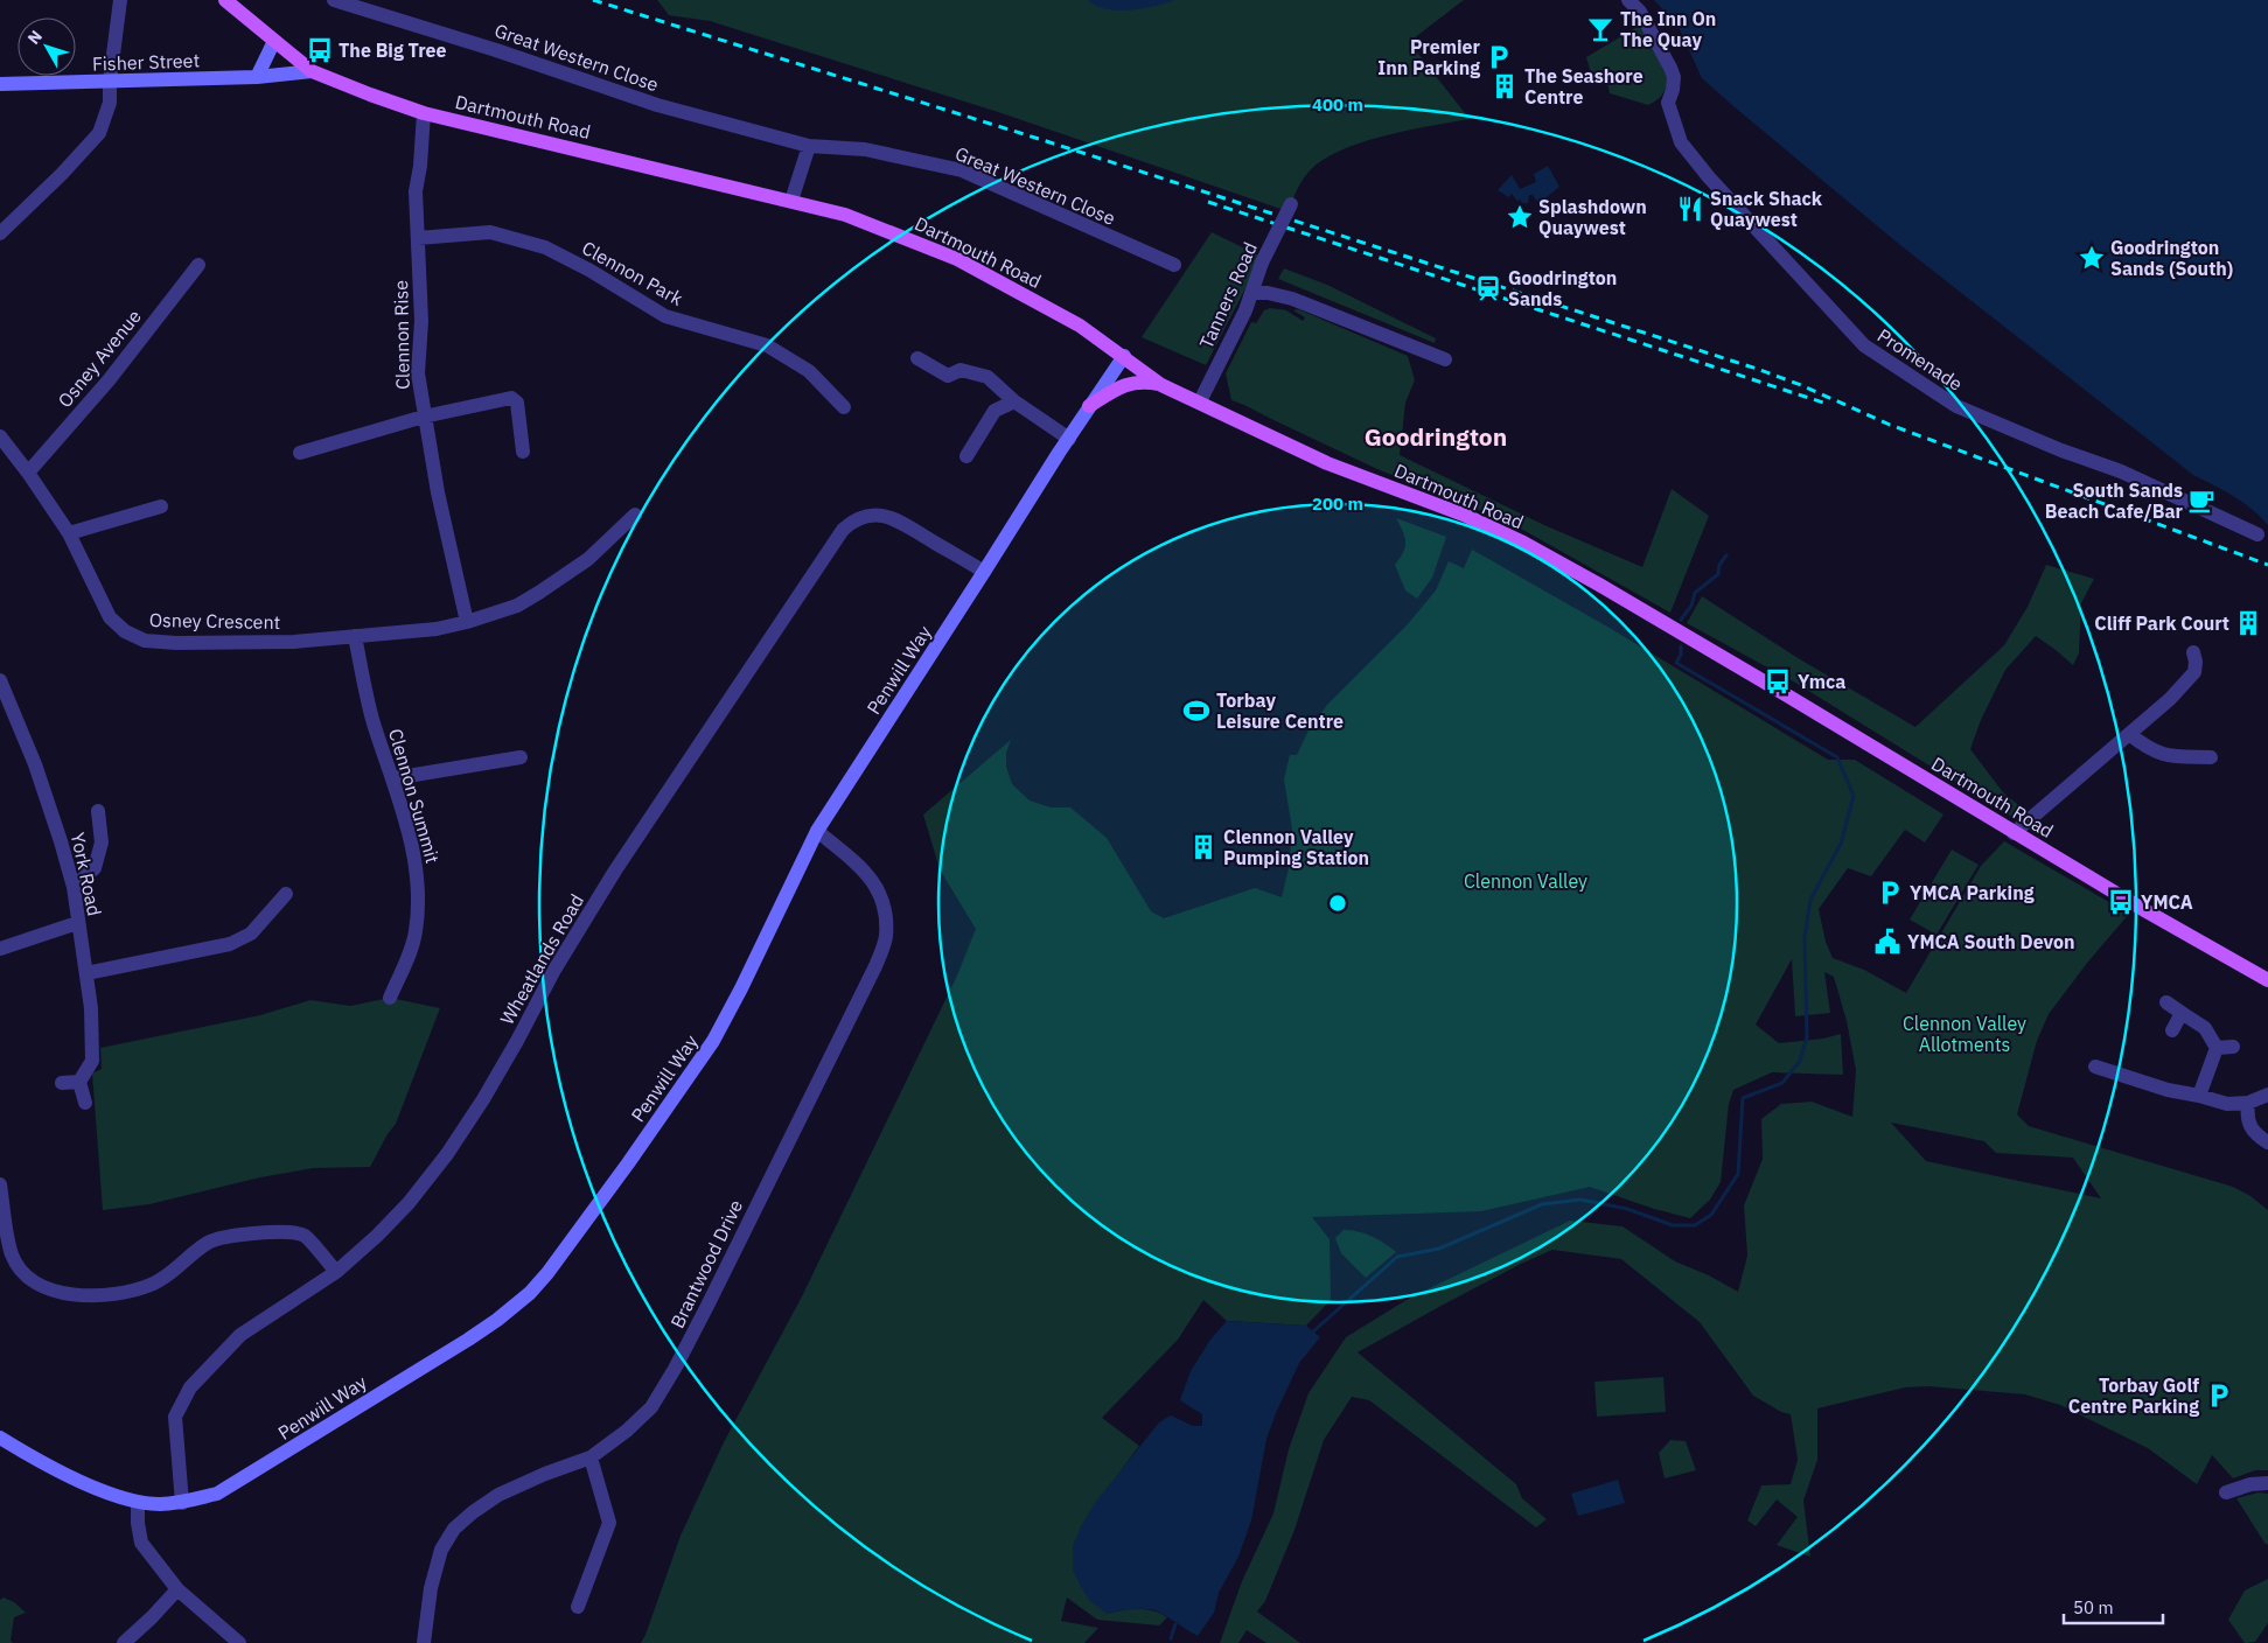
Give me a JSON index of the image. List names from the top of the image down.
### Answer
{
  "streets": {
    "main road": ["Dartmouth Road"],
    "street": [
      "Great Western Close",
      "Fisher Street",
      "Clennon Park",
      "Tanners Road",
      "Clennon Rise",
      "Osney Avenue",
      "Promenade",
      "Osney Crescent",
      "Penwill Way",
      "Clennon Summit",
      "York Road",
      "Wheatlands Road",
      "Brantwood Drive"
    ]
  },
  "crossings": [
    ["Fisher Street", "Dartmouth Road"],
    ["Dartmouth Road", "Tanners Road"],
    ["Dartmouth Road", "Clennon Rise"],
    ["Dartmouth Road", "Penwill Way"],
    ["Clennon Park", "Clennon Rise"],
    ["Clennon Rise", "Osney Crescent"],
    ["Osney Avenue", "Osney Crescent"],
    ["Osney Crescent", "Clennon Summit"],
    ["Penwill Way", "Wheatlands Road"],
    ["Penwill Way", "Brantwood Drive"]
  ],
  "districts": ["Goodrington"],
  "parks": ["Clennon Valley", "Clennon Valley Allotments"],
  "places": {
    "bar": ["The Inn On The Quay"],
    "bus stop": ["The Big Tree", "Ymca", "YMCA"],
    "parking": ["Premier Inn Parking", "YMCA Parking", "Torbay Golf Centre Parking"],
    "building": ["The Seashore Centre", "Cliff Park Court", "Clennon Valley Pumping Station"],
    "restaurant": ["Snack Shack Quaywest"],
    "place": ["Splashdown Quaywest", "Goodrington Sands (South)"],
    "station": ["Goodrington Sands"],
    "cafe": ["South Sands Beach Cafe/Bar"],
    "sports": ["Torbay Leisure Centre"],
    "public building": ["YMCA South Devon"]
  },
  "scale_bar": "50 m",
  "north": "top left",
  "rings": ["400 m", "200 m"]
}
